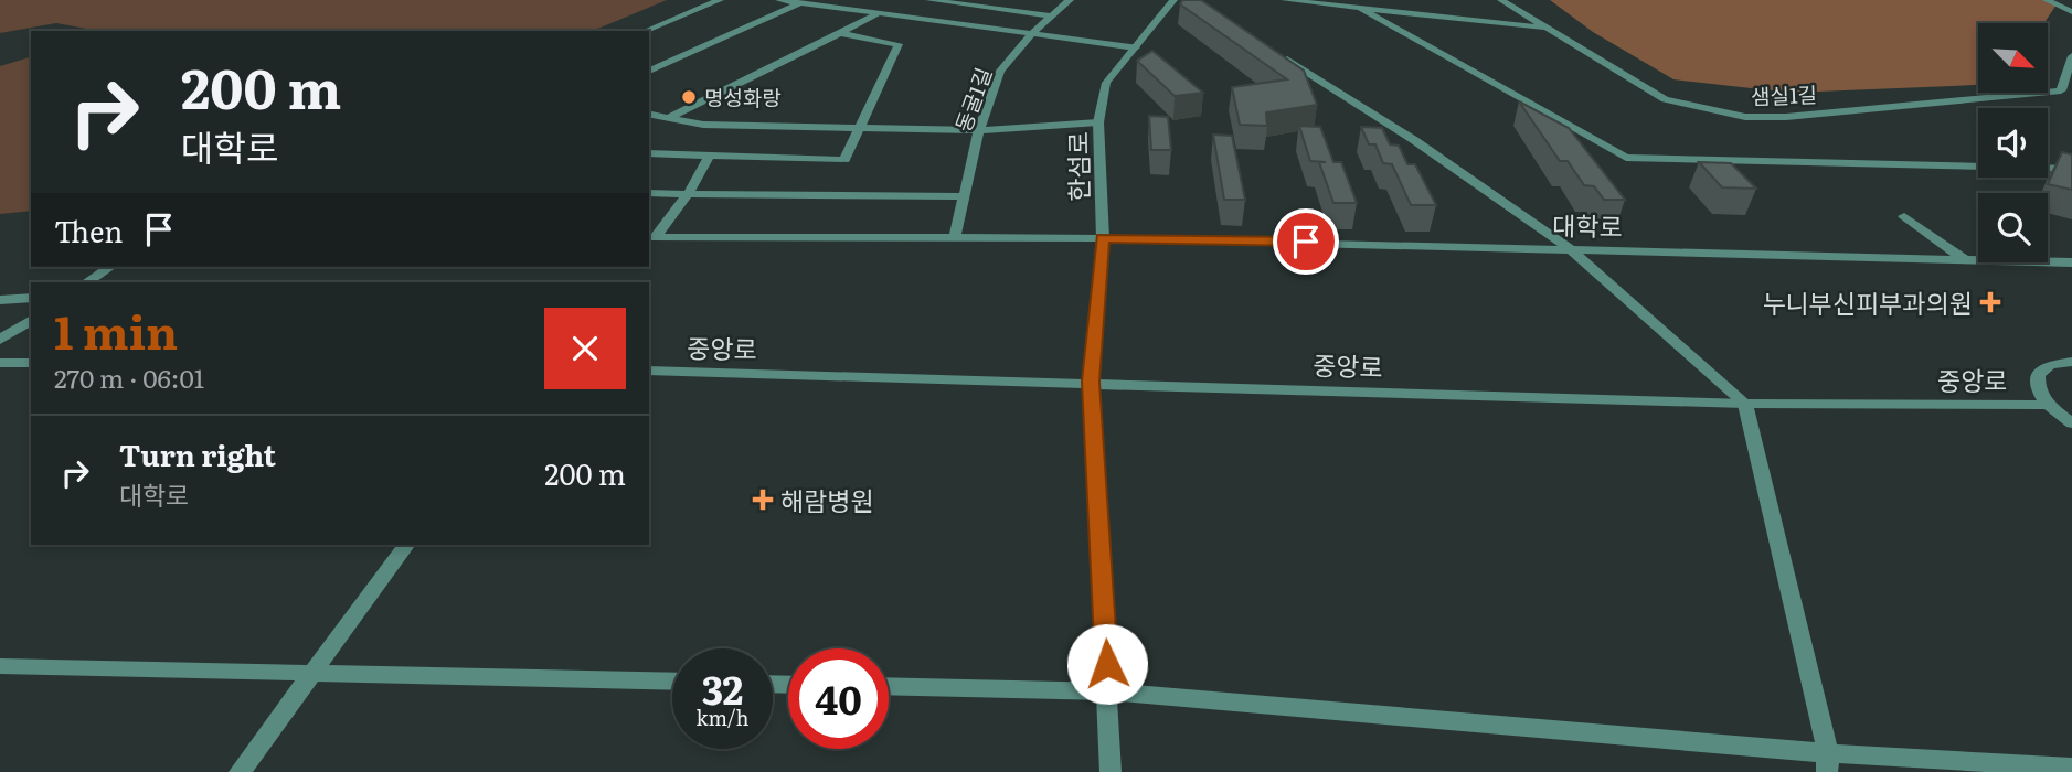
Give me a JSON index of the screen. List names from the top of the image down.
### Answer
{
  "streets": {
    "street": [
      "샘실1길",
      "동굴1길",
      "한섬로",
      "대학로",
      "중앙로"
    ]
  },
  "crossings": [
    ["동굴1길", "대학로"],
    ["한섬로", "대학로"],
    ["한섬로", "중앙로"]
  ],
  "places": {
    "other": ["명성화랑"],
    "health": ["누니부신피부과의원", "해람병원"]
  },
  "north": "bottom right",
  "page": {
    "turn": ["200 m", "대학로"],
    "then": "Then",
    "heading": ["1 min", "270 m · 06:01"],
    "list": [
      {
        "name": "Turn right",
        "note": "대학로",
        "value": "200 m"
      }
    ],
    "speed": "32 km/h",
    "limit": "40"
  }
}
